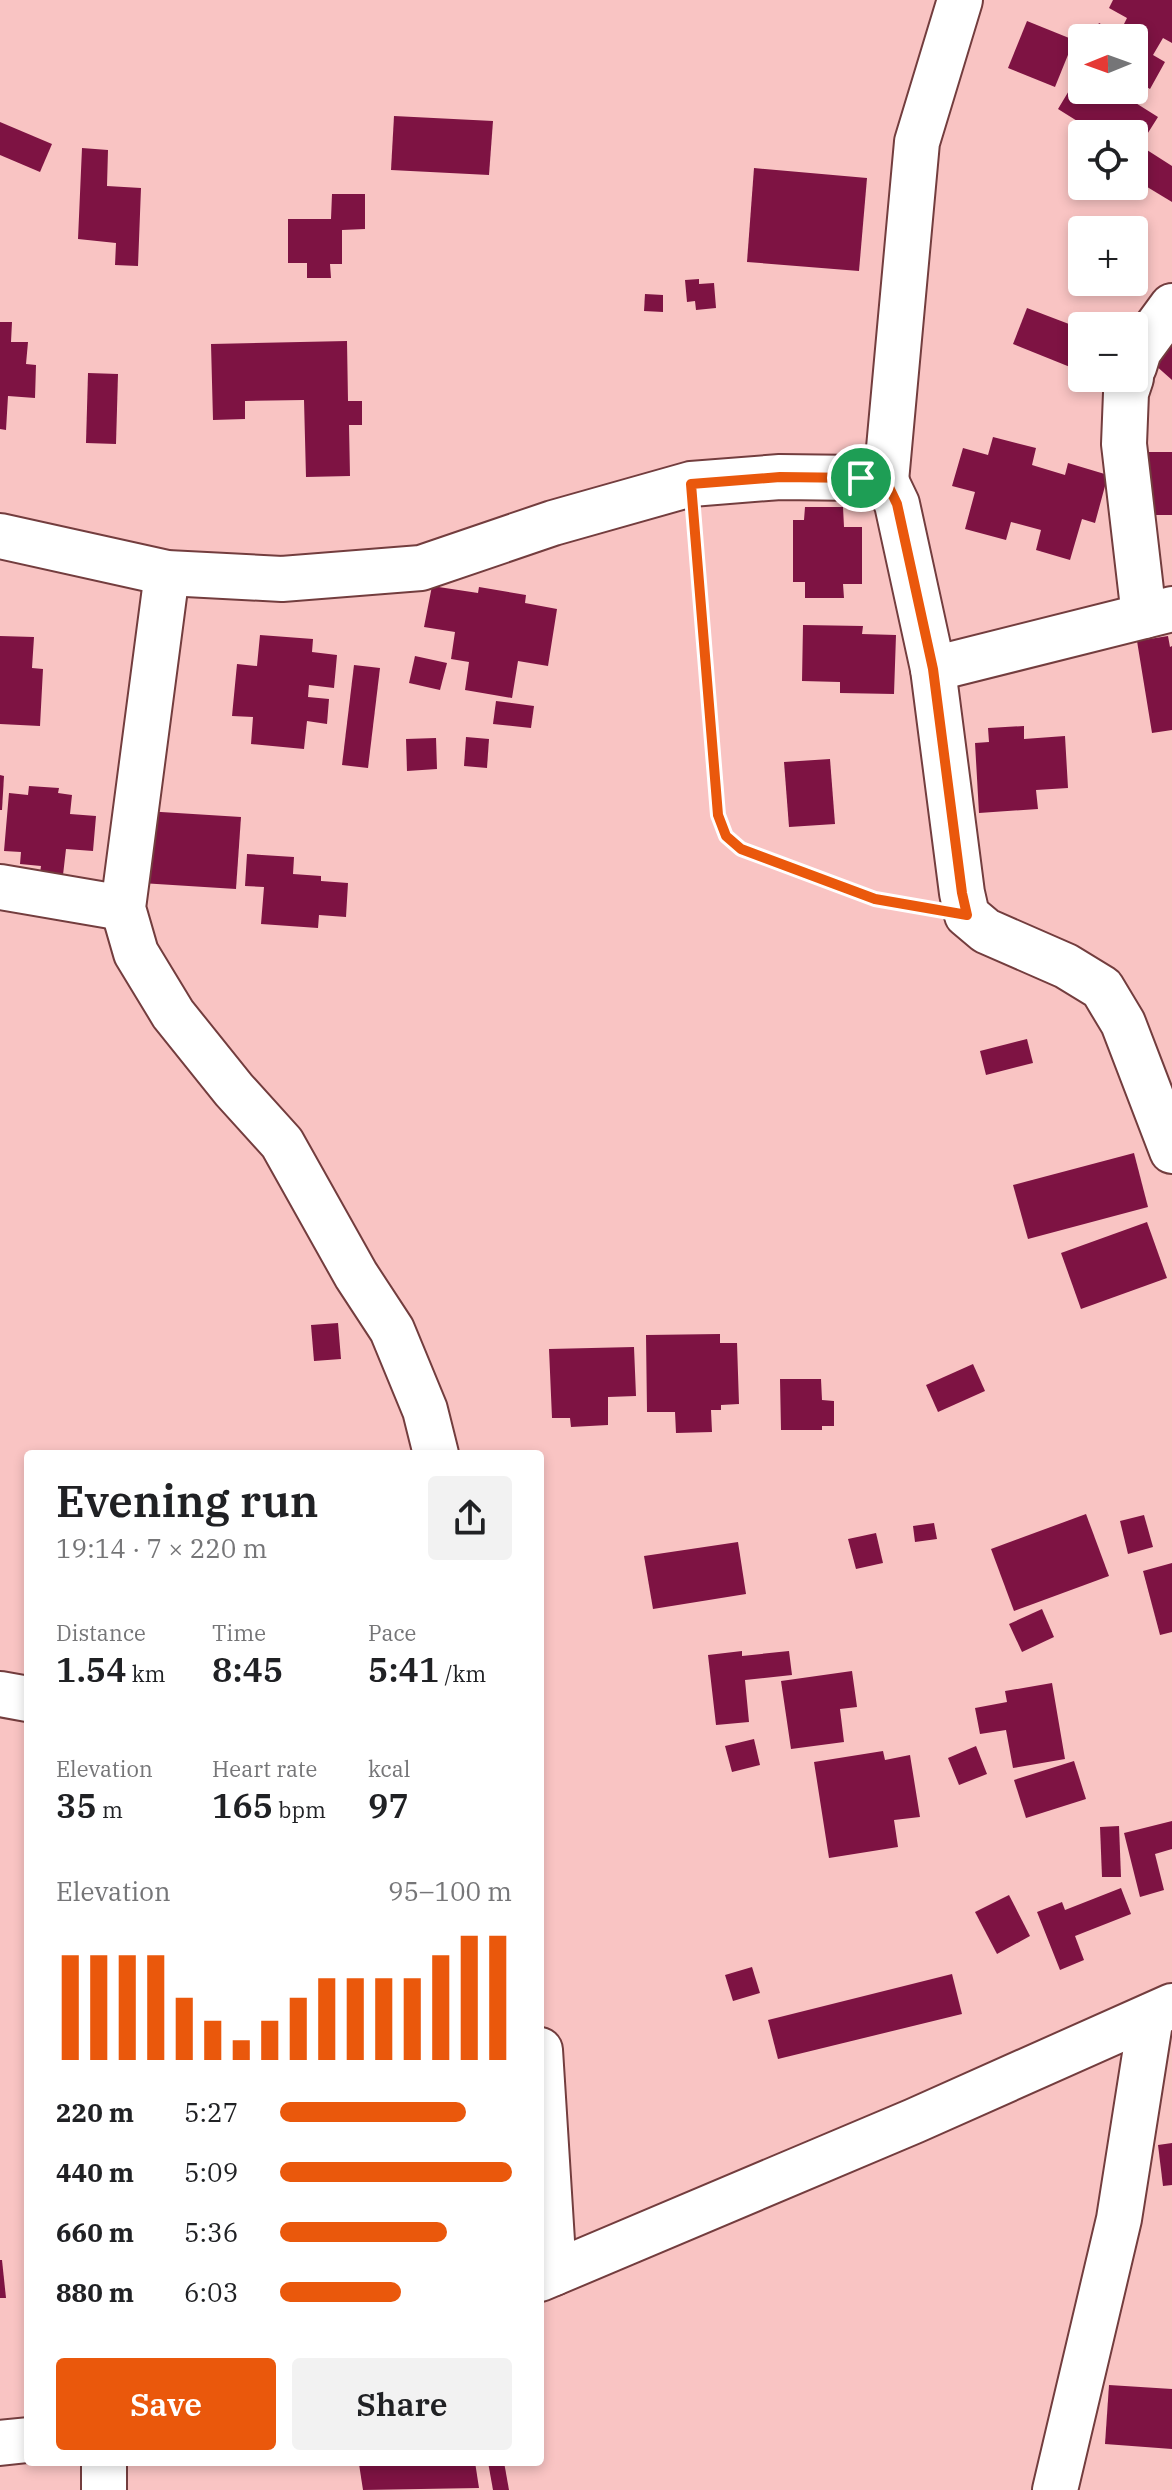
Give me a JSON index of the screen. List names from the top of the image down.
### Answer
{
  "north": "left",
  "page": {
    "map_buttons": ["+", "−"],
    "heading": ["Evening run", "19:14 · 7 × 220 m"],
    "stats": [
      ["Distance", "1.54 km"],
      ["Time", "8:45"],
      ["Pace", "5:41 /km"],
      ["Elevation", "35 m"],
      ["Heart rate", "165 bpm"],
      ["kcal", "97"]
    ],
    "chart": ["Elevation", "95–100 m"],
    "list": [
      {
        "name": "220 m",
        "note": "5:27"
      },
      {
        "name": "440 m",
        "note": "5:09"
      },
      {
        "name": "660 m",
        "note": "5:36"
      },
      {
        "name": "880 m",
        "note": "6:03"
      }
    ],
    "buttons": ["Save", "Share"]
  }
}
